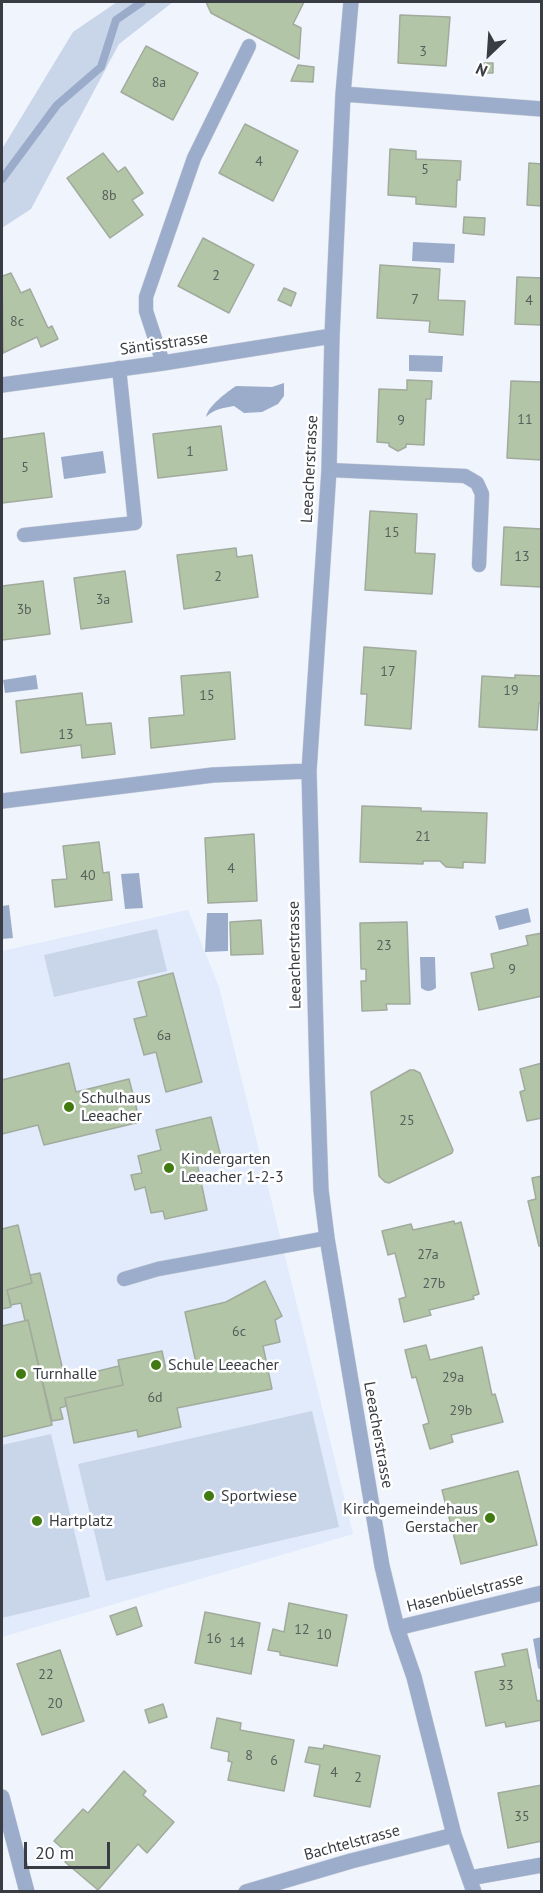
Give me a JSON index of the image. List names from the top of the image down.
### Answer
{
  "streets": {
    "street": [
      "Säntisstrasse",
      "Leeacherstrasse",
      "Hasenbüelstrasse",
      "Bachtelstrasse"
    ]
  },
  "crossings": [
    ["Säntisstrasse", "Leeacherstrasse"],
    ["Leeacherstrasse", "Hasenbüelstrasse"],
    ["Leeacherstrasse", "Bachtelstrasse"]
  ],
  "places": [
    "Schulhaus Leeacher",
    "Kindergarten Leeacher 1-2-3",
    "Schule Leeacher",
    "Turnhalle",
    "Sportwiese",
    "Kirchgemeindehaus Gerstacher",
    "Hartplatz"
  ],
  "house_numbers": [
    "3",
    "8a",
    "4",
    "5",
    "8b",
    "2",
    "7",
    "4",
    "8c",
    "11",
    "9",
    "1",
    "5",
    "15",
    "13",
    "2",
    "3a",
    "3b",
    "17",
    "19",
    "15",
    "13",
    "21",
    "4",
    "40",
    "23",
    "9",
    "6a",
    "25",
    "27a",
    "27b",
    "6c",
    "29a",
    "6d",
    "29b",
    "12",
    "10",
    "16",
    "14",
    "22",
    "33",
    "20",
    "8",
    "6",
    "4",
    "2",
    "35"
  ],
  "scale_bar": "20 m",
  "north": "bottom left"
}
